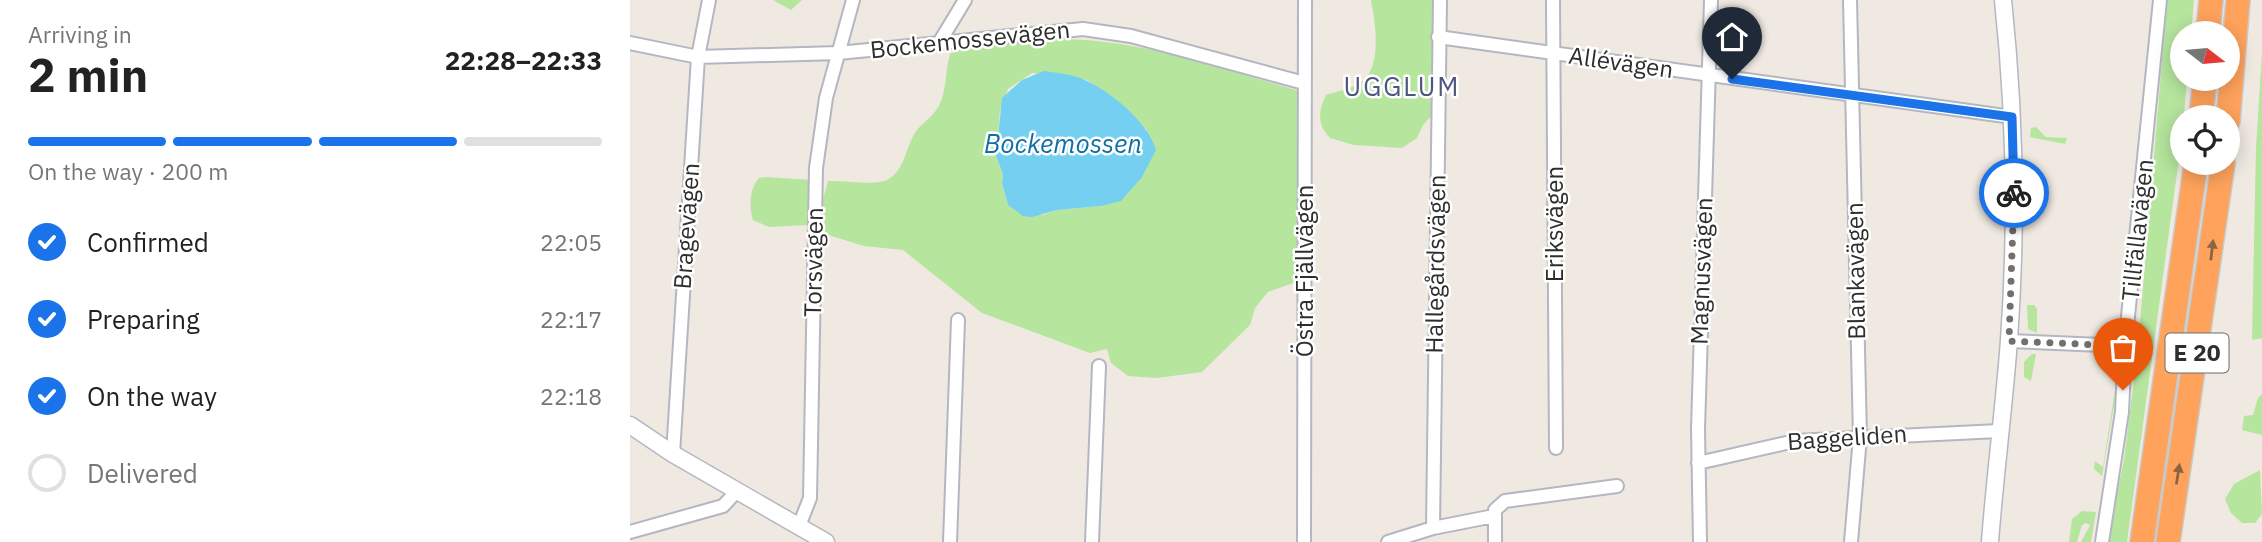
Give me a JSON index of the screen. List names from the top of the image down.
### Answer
{
  "streets": {
    "highway": ["E 20"],
    "street": [
      "Bockemossevägen",
      "Allévägen",
      "Eriksvägen",
      "Bragevägen",
      "Tillfällavägen",
      "Torsvägen",
      "Hallegårdsvägen",
      "Östra Fjällvägen",
      "Magnusvägen",
      "Blankavägen",
      "Baggeliden"
    ]
  },
  "crossings": [
    ["Bockemossevägen", "Bragevägen"],
    ["Bockemossevägen", "Torsvägen"],
    ["Bockemossevägen", "Östra Fjällvägen"],
    ["Allévägen", "Eriksvägen"],
    ["Allévägen", "Hallegårdsvägen"],
    ["Allévägen", "Magnusvägen"],
    ["Allévägen", "Blankavägen"],
    ["Magnusvägen", "Baggeliden"],
    ["Blankavägen", "Baggeliden"]
  ],
  "districts": ["UGGLUM"],
  "water": ["Bockemossen"],
  "north": "right",
  "page": {
    "heading": ["2 min", "Arriving in", "22:28–22:33"],
    "bar": "On the way · 200 m",
    "list": [
      ["Confirmed", "22:05"],
      ["Preparing", "22:17"],
      ["On the way", "22:18"],
      "Delivered"
    ]
  }
}
